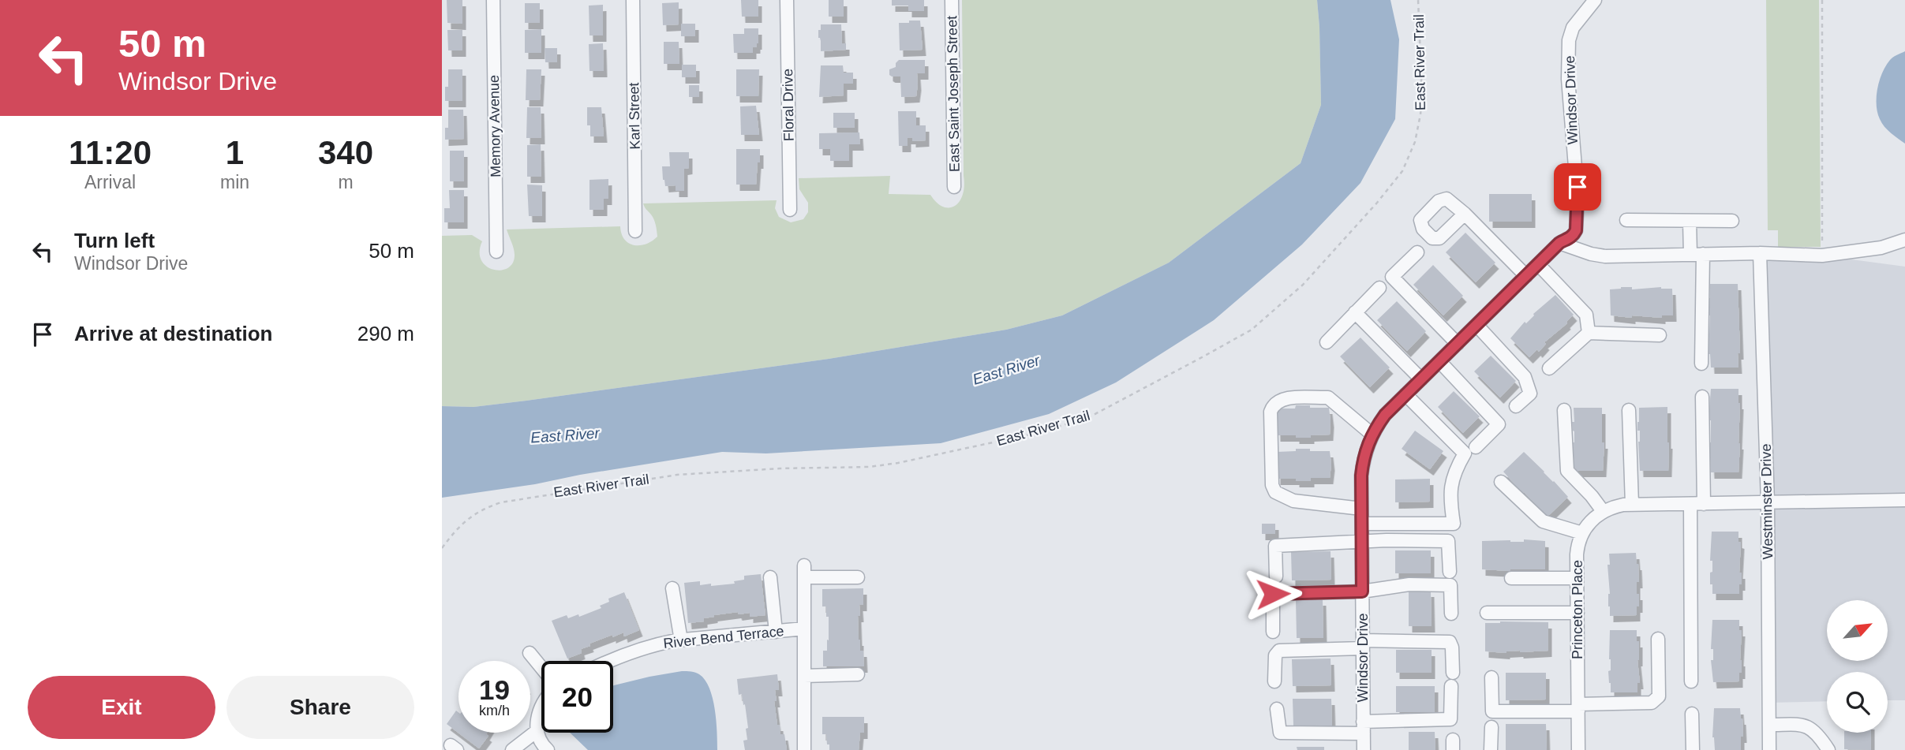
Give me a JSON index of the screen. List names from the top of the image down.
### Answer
{
  "streets": {
    "street": [
      "East Saint Joseph Street",
      "Windsor Drive",
      "Floral Drive",
      "Karl Street",
      "Memory Avenue",
      "Westminster Drive",
      "Princeton Place",
      "River Bend Terrace"
    ],
    "path": ["East River Trail"]
  },
  "water": ["East River"],
  "north": "top right",
  "page": {
    "turn": ["50 m", "Windsor Drive"],
    "eta": [
      "11:20",
      "Arrival",
      "1",
      "min",
      "340",
      "m"
    ],
    "list": [
      {
        "name": "Turn left",
        "note": "Windsor Drive",
        "value": "50 m"
      },
      {
        "name": "Arrive at destination",
        "value": "290 m"
      }
    ],
    "speed": "19 km/h",
    "limit": "20",
    "buttons": ["Exit", "Share"]
  }
}
